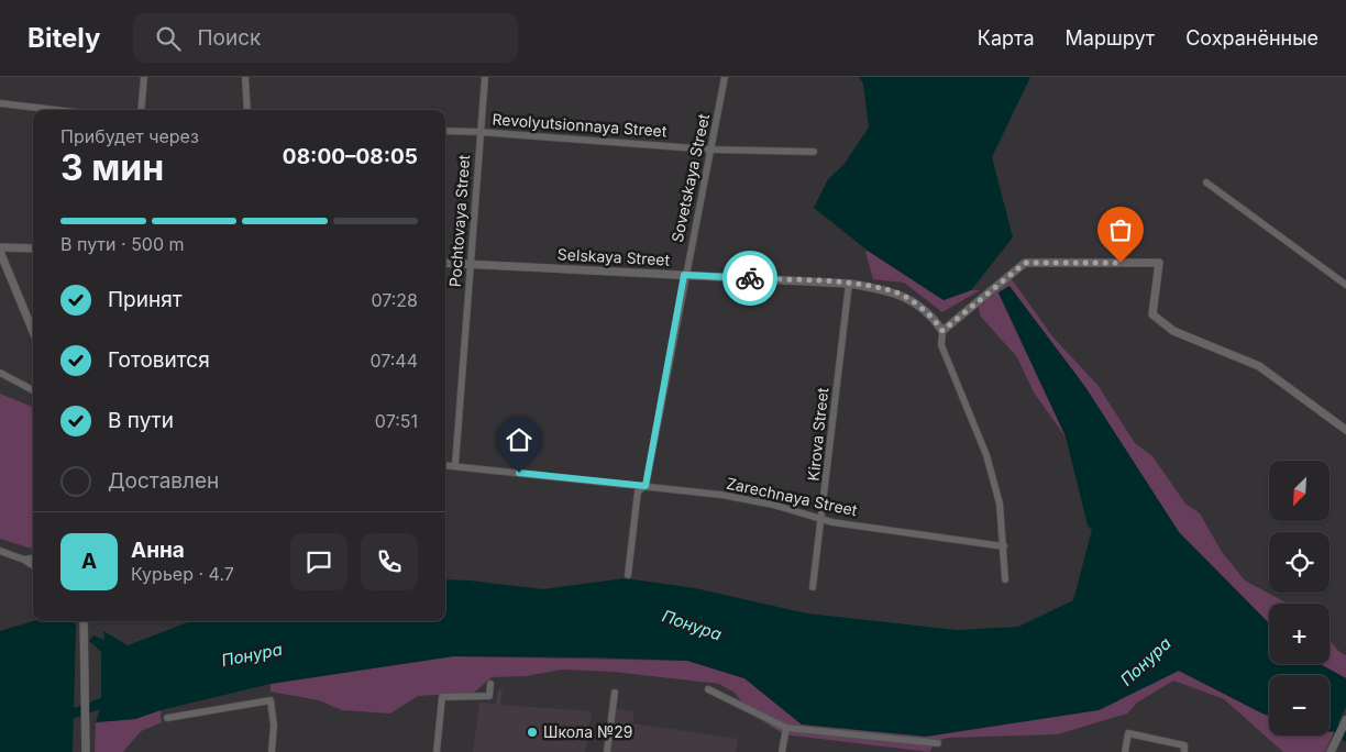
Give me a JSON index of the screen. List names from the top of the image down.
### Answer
{
  "streets": {
    "street": [
      "Revolyutsionnaya Street",
      "Sovetskaya Street",
      "Pochtovaya Street",
      "Selskaya Street",
      "Kirova Street",
      "Zarechnaya Street"
    ]
  },
  "crossings": [
    ["Revolyutsionnaya Street", "Sovetskaya Street"],
    ["Revolyutsionnaya Street", "Pochtovaya Street"],
    ["Sovetskaya Street", "Selskaya Street"],
    ["Sovetskaya Street", "Zarechnaya Street"],
    ["Pochtovaya Street", "Selskaya Street"],
    ["Pochtovaya Street", "Zarechnaya Street"],
    ["Selskaya Street", "Kirova Street"],
    ["Kirova Street", "Zarechnaya Street"]
  ],
  "water": ["Понура"],
  "places": ["Школа №29"],
  "north": "bottom left",
  "page": {
    "header": "Bitely",
    "search": "Поиск",
    "nav": ["Карта", "Маршрут", "Сохранённые"],
    "heading": ["3 мин", "Прибудет через", "08:00–08:05"],
    "panel": ["Анна", "Курьер · 4.7"],
    "bar": "В пути · 500 m",
    "list": [
      ["Принят", "07:28"],
      ["Готовится", "07:44"],
      ["В пути", "07:51"],
      "Доставлен"
    ],
    "map_buttons": ["+", "−"],
    "round": "А"
  }
}
